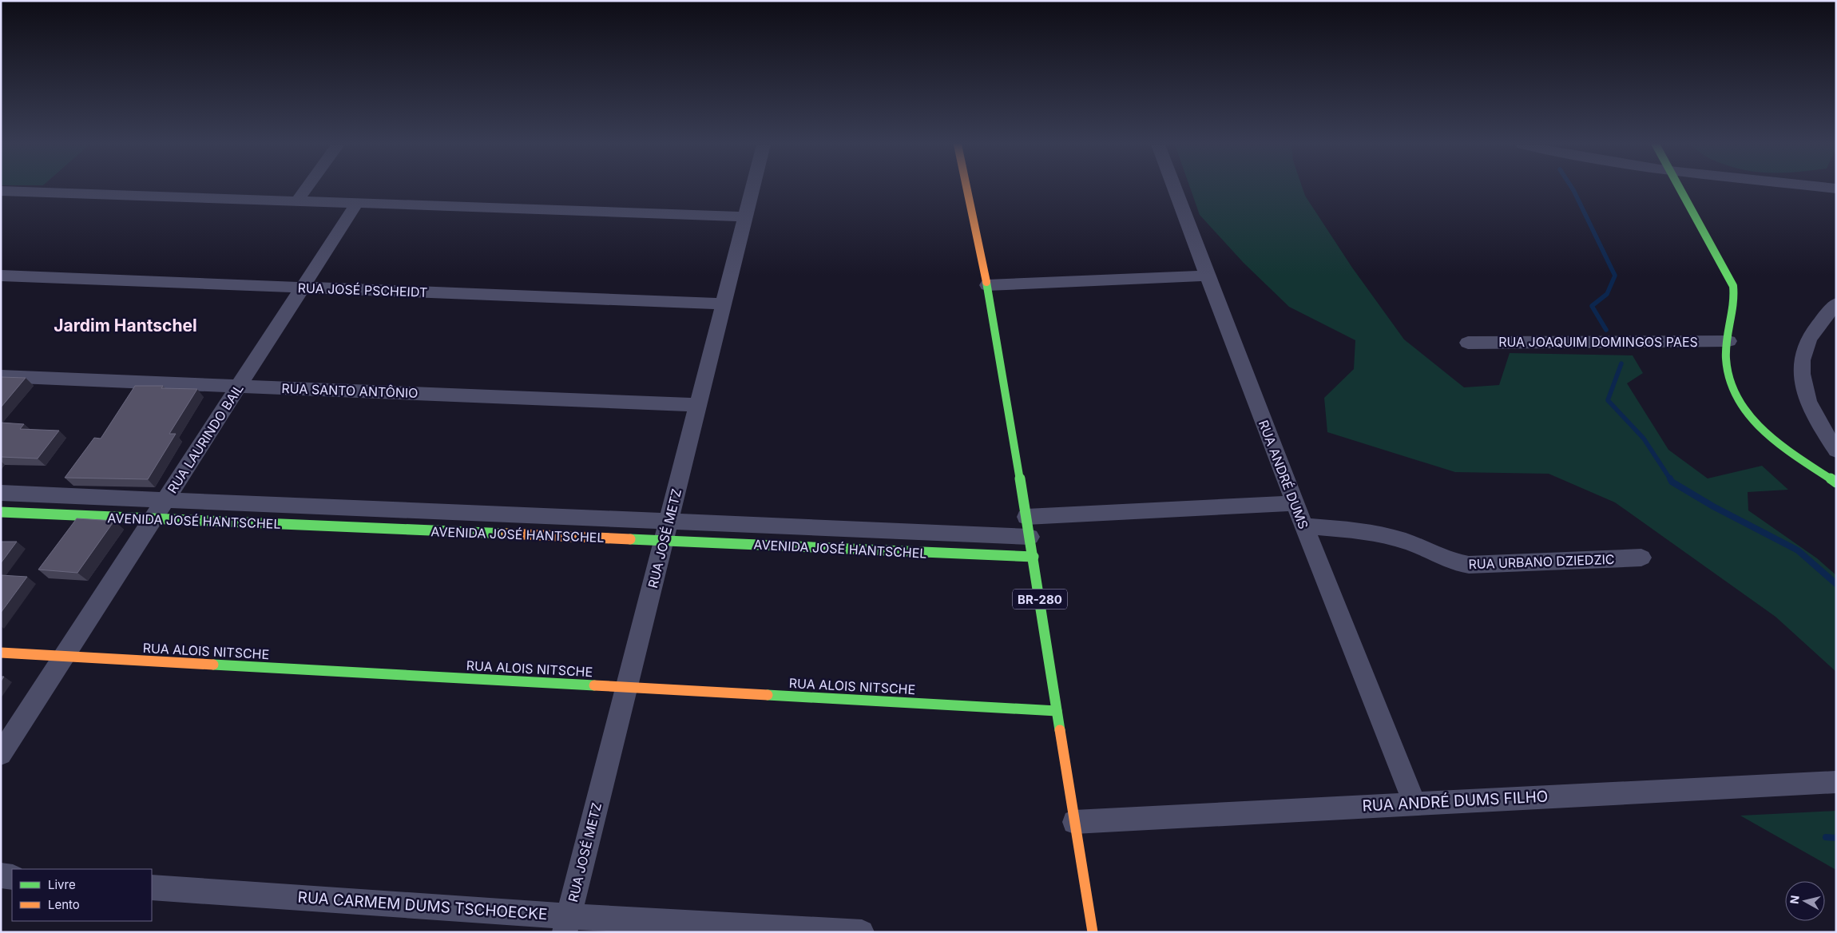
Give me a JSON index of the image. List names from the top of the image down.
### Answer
{
  "streets": {
    "main road": ["AVENIDA JOSÉ HANTSCHEL", "BR-280", "RUA ALOIS NITSCHE"],
    "street": [
      "RUA JOSÉ PSCHEIDT",
      "RUA JOAQUIM DOMINGOS PAES",
      "RUA SANTO ANTÔNIO",
      "RUA LAURINDO BAIL",
      "RUA ANDRÉ DUMS",
      "RUA JOSÉ METZ",
      "RUA URBANO DZIEDZIC",
      "RUA ANDRÉ DUMS FILHO",
      "RUA CARMEM DUMS TSCHOECKE"
    ]
  },
  "crossings": [
    ["RUA JOSÉ PSCHEIDT", "RUA LAURINDO BAIL"],
    ["RUA JOSÉ PSCHEIDT", "RUA JOSÉ METZ"],
    ["RUA SANTO ANTÔNIO", "RUA LAURINDO BAIL"],
    ["RUA SANTO ANTÔNIO", "RUA JOSÉ METZ"],
    ["RUA LAURINDO BAIL", "AVENIDA JOSÉ HANTSCHEL"],
    ["RUA LAURINDO BAIL", "RUA ALOIS NITSCHE"],
    ["RUA ANDRÉ DUMS", "RUA URBANO DZIEDZIC"],
    ["RUA ANDRÉ DUMS", "RUA ANDRÉ DUMS FILHO"],
    ["AVENIDA JOSÉ HANTSCHEL", "RUA JOSÉ METZ"],
    ["AVENIDA JOSÉ HANTSCHEL", "BR-280"],
    ["RUA JOSÉ METZ", "RUA ALOIS NITSCHE"],
    ["RUA JOSÉ METZ", "RUA CARMEM DUMS TSCHOECKE"],
    ["BR-280", "RUA ALOIS NITSCHE"],
    ["BR-280", "RUA ANDRÉ DUMS FILHO"]
  ],
  "districts": ["Jardim Hantschel"],
  "legend": ["Livre", "Lento"],
  "north": "left"
}
